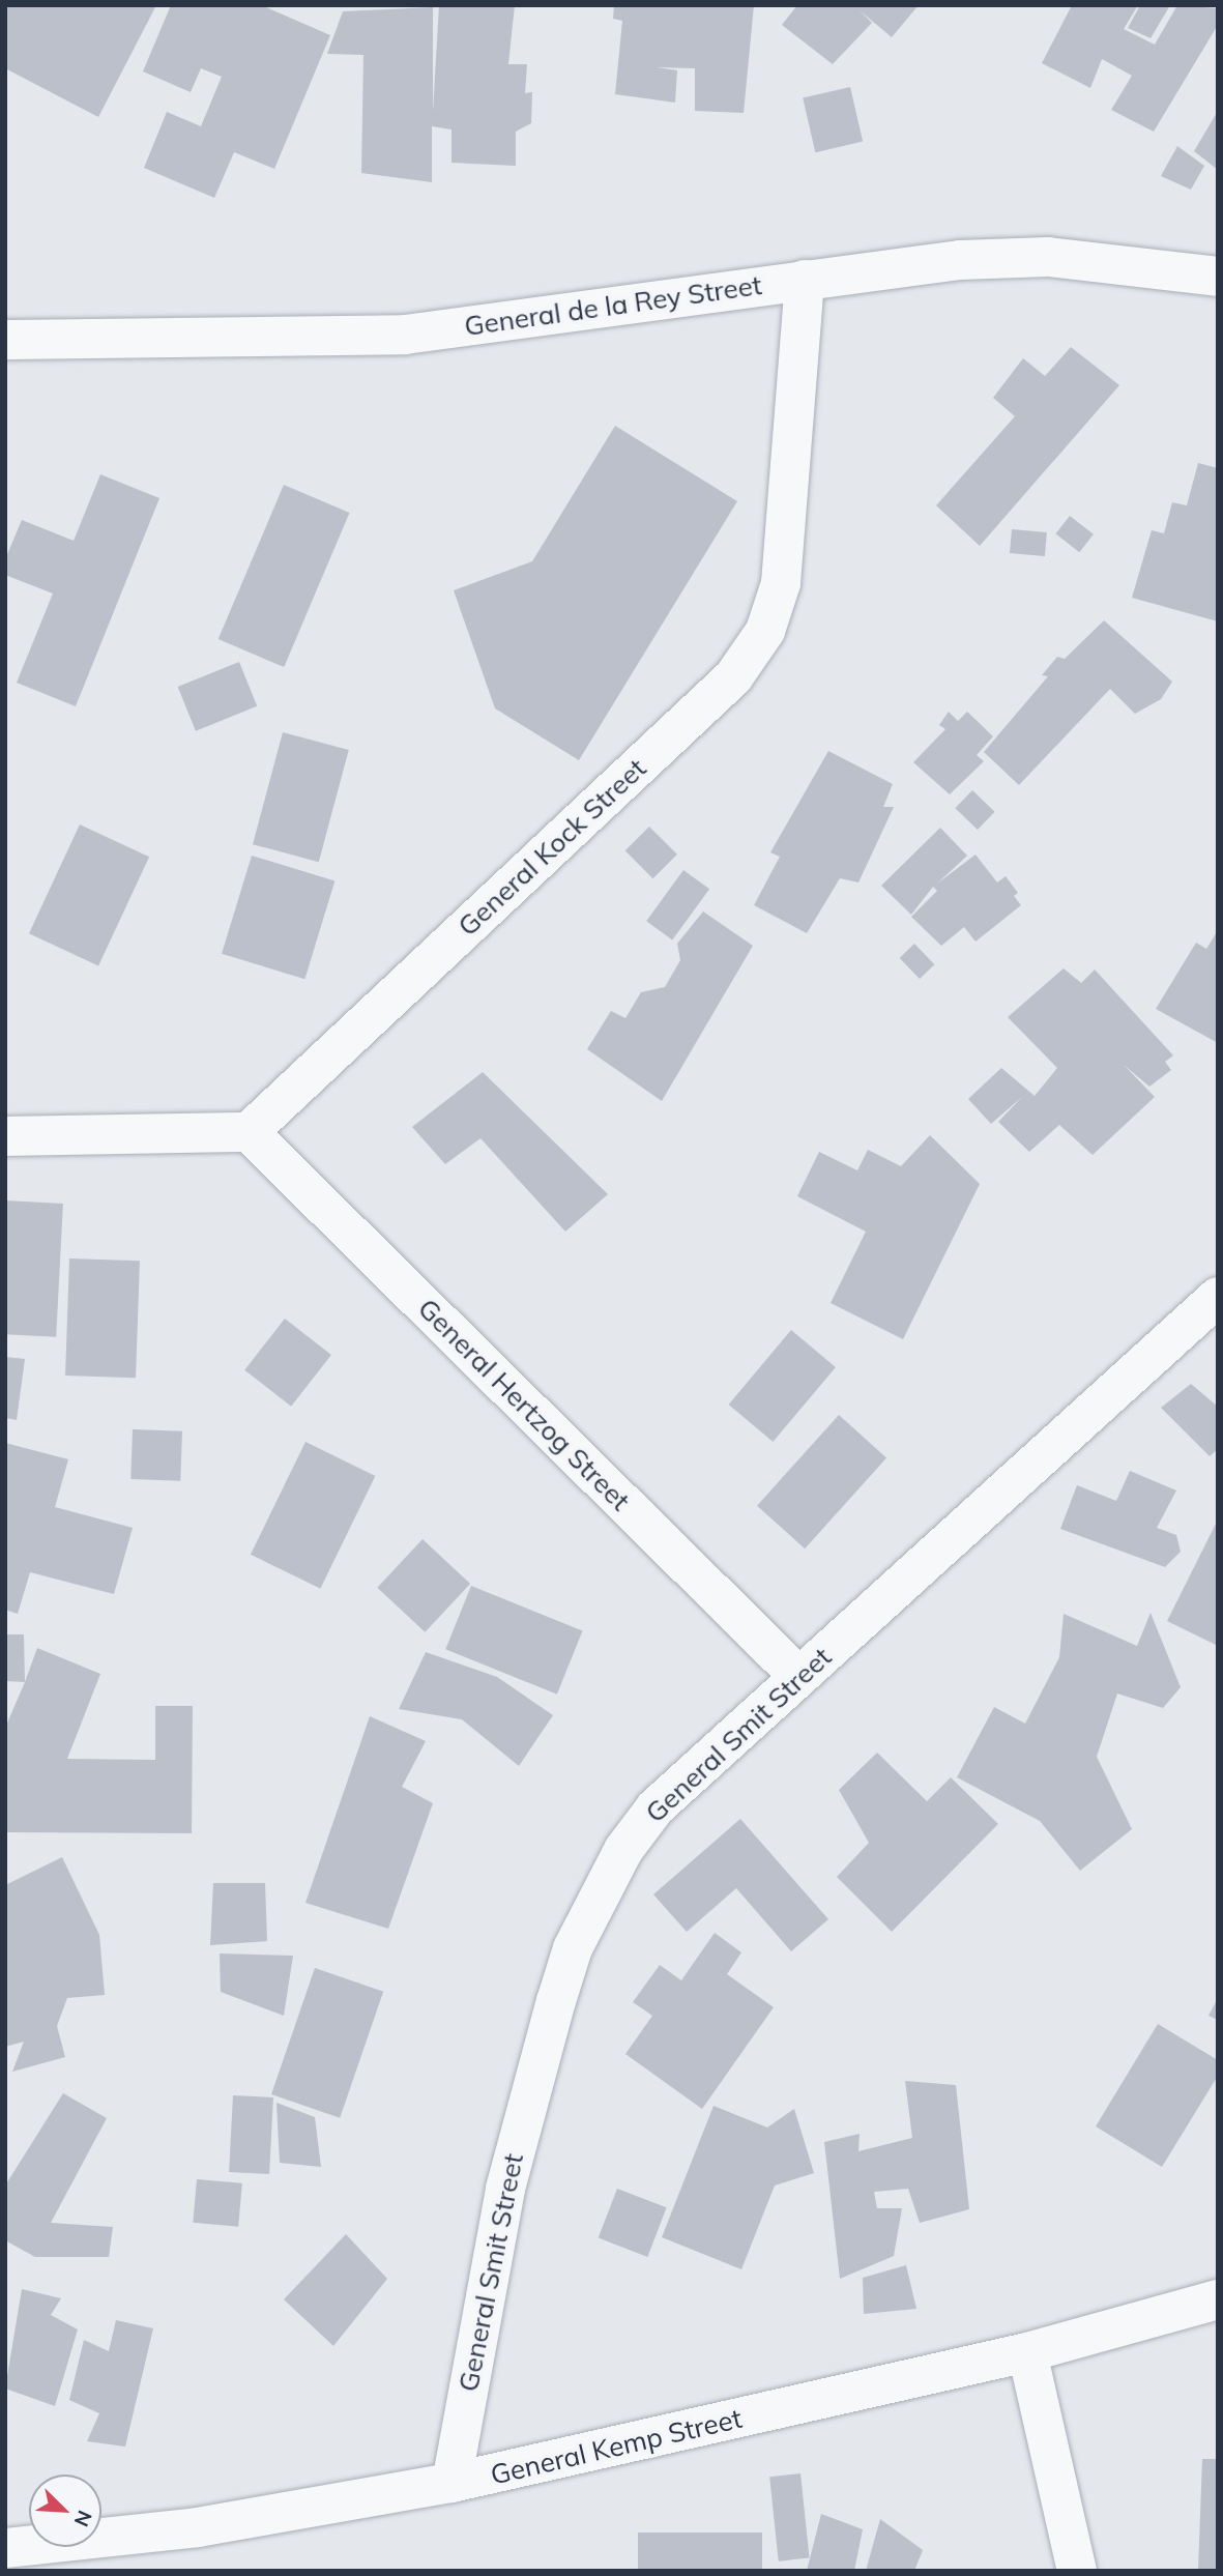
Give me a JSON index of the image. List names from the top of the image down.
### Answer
{
  "streets": {
    "street": [
      "General de la Rey Street",
      "General Kock Street",
      "General Hertzog Street",
      "General Smit Street",
      "General Kemp Street"
    ]
  },
  "crossings": [
    ["General de la Rey Street", "General Kock Street"],
    ["General Kock Street", "General Hertzog Street"],
    ["General Hertzog Street", "General Smit Street"],
    ["General Smit Street", "General Kemp Street"]
  ],
  "north": "bottom right"
}
